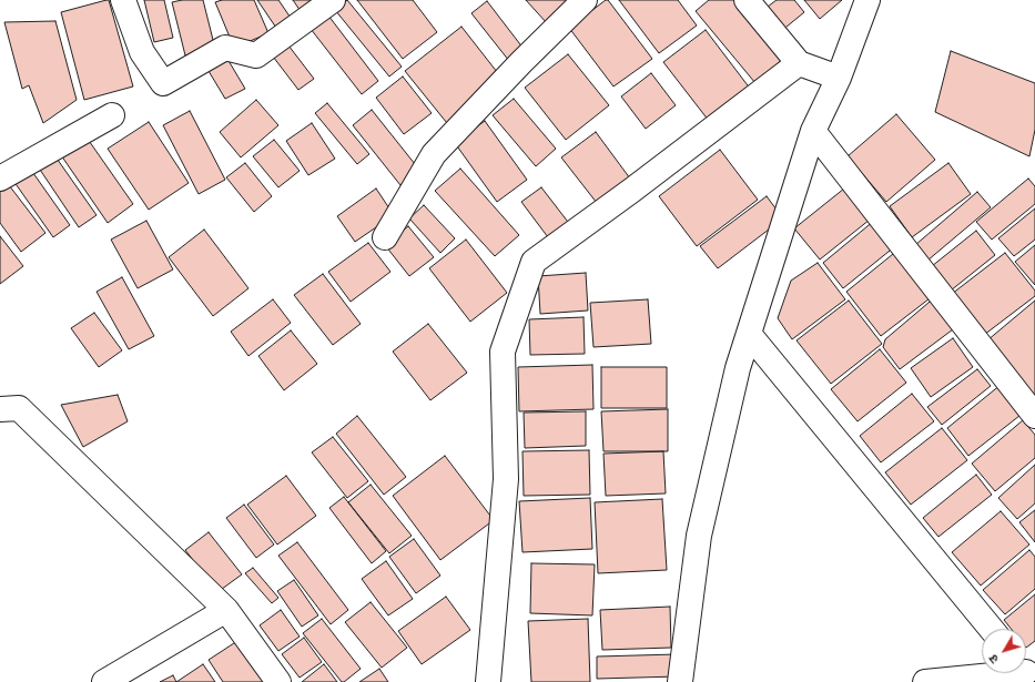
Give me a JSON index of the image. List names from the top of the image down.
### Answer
{
  "north": "bottom left"
}
